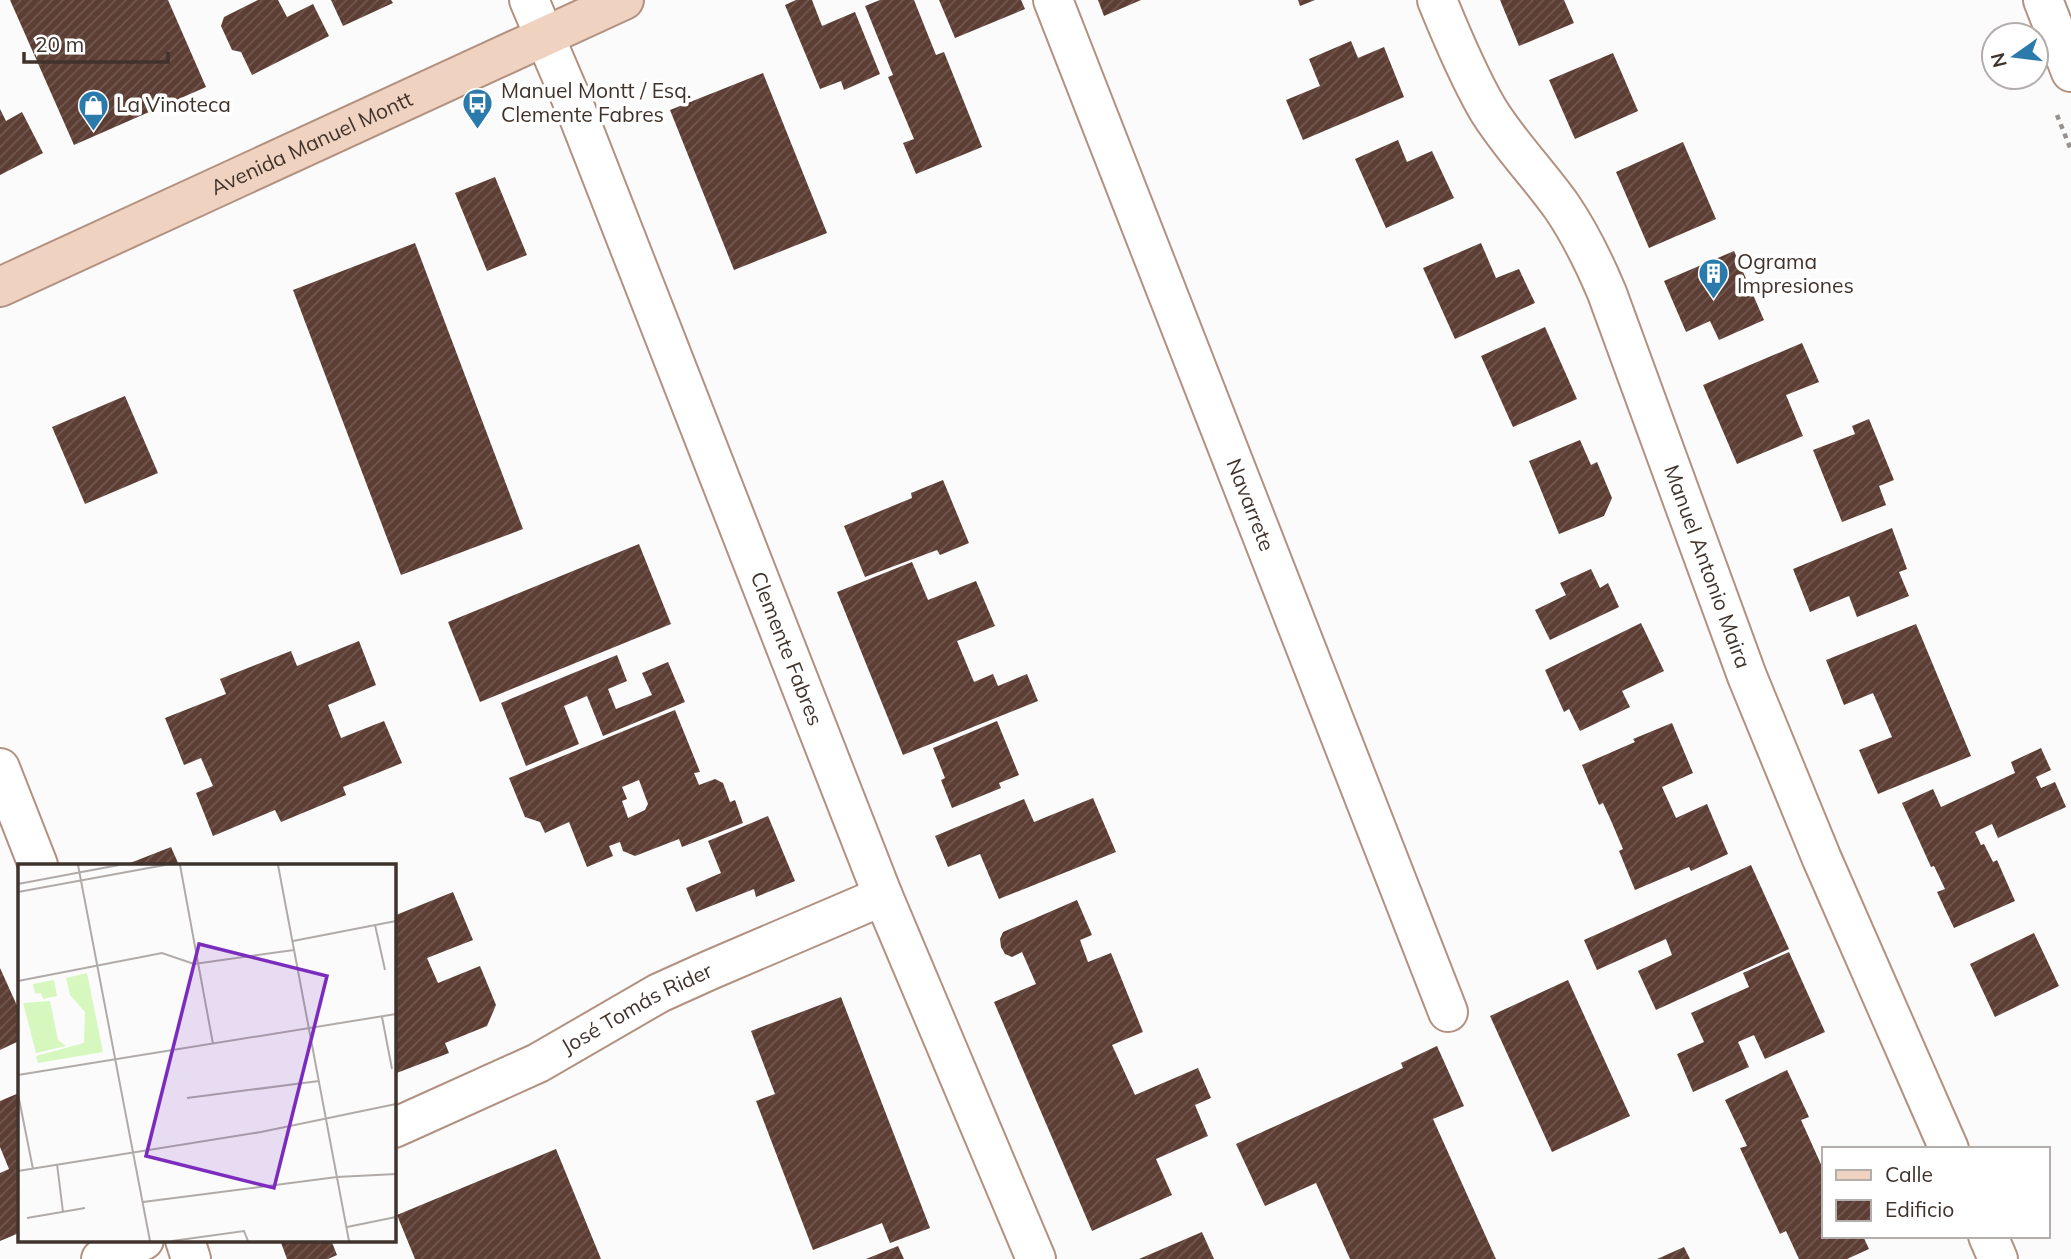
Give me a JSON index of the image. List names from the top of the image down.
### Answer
{
  "streets": {
    "main road": ["Avenida Manuel Montt"],
    "street": [
      "Navarrete",
      "Manuel Antonio Maira",
      "Clemente Fabres",
      "José Tomás Rider"
    ]
  },
  "crossings": [
    ["Avenida Manuel Montt", "Clemente Fabres"],
    ["Clemente Fabres", "José Tomás Rider"]
  ],
  "places": {
    "bus stop": ["Manuel Montt / Esq. Clemente Fabres"],
    "shop": ["La Vinoteca"],
    "building": ["Ograma Impresiones"]
  },
  "legend": ["Calle", "Edificio"],
  "scale_bar": "20 m",
  "north": "left"
}
